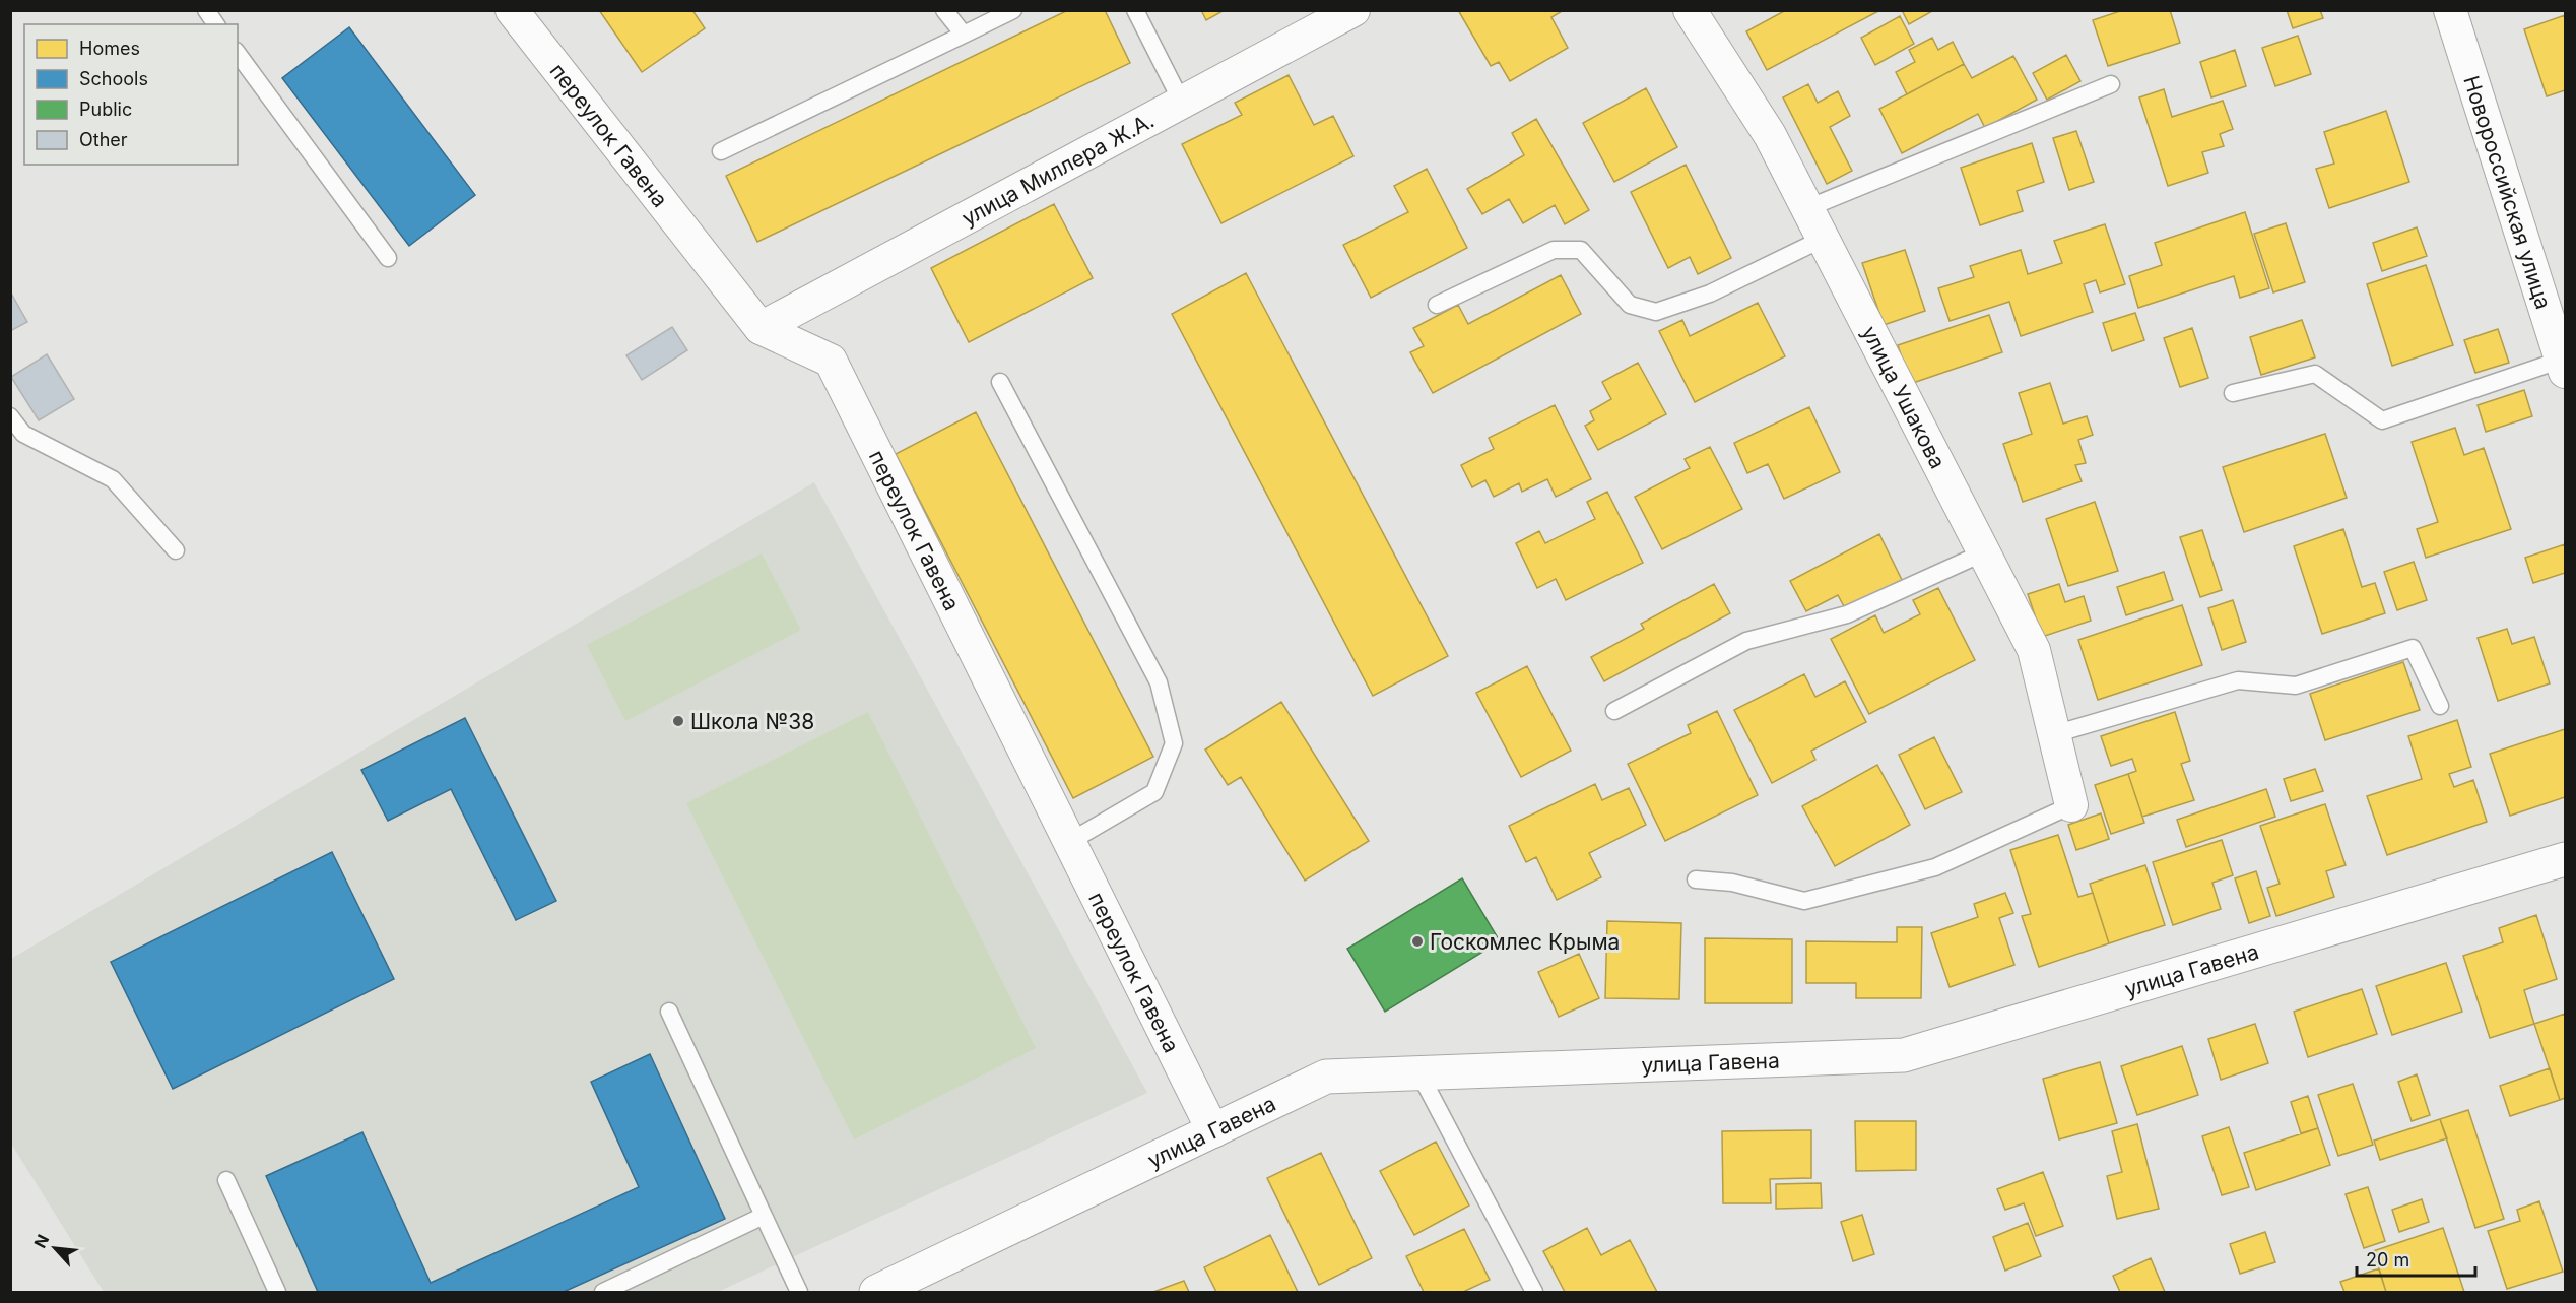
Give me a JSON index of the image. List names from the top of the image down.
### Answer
{
  "streets": {
    "street": [
      "переулок Гавена",
      "улица Миллера Ж.А.",
      "Новороссийская улица",
      "улица Ушакова",
      "улица Гавена"
    ]
  },
  "crossings": [
    ["переулок Гавена", "улица Миллера Ж.А."],
    ["переулок Гавена", "улица Гавена"]
  ],
  "places": ["Школа №38", "Госкомлес Крыма"],
  "legend": [
    "Homes",
    "Schools",
    "Public",
    "Other"
  ],
  "scale_bar": "20 m",
  "north": "top left"
}
